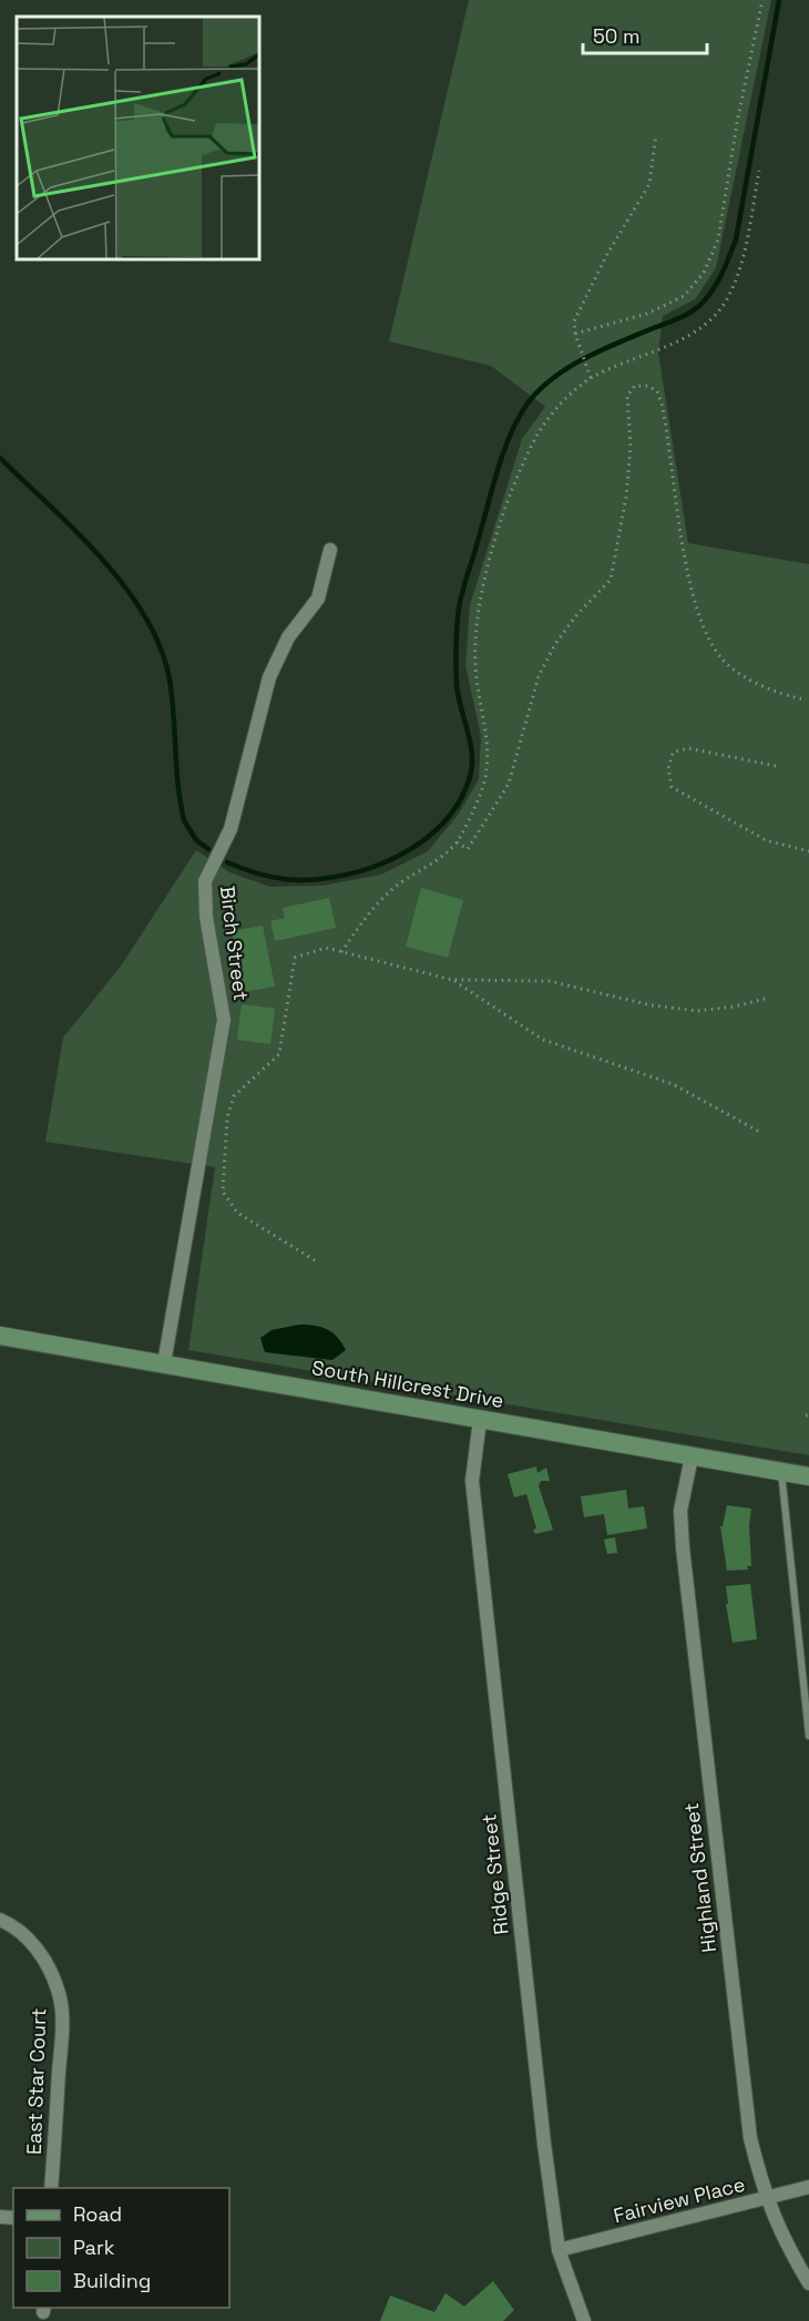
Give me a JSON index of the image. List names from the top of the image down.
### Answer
{
  "streets": {
    "street": [
      "Birch Street",
      "South Hillcrest Drive",
      "Ridge Street",
      "Highland Street",
      "East Star Court",
      "Fairview Place"
    ]
  },
  "crossings": [
    ["Birch Street", "South Hillcrest Drive"],
    ["South Hillcrest Drive", "Ridge Street"],
    ["South Hillcrest Drive", "Highland Street"],
    ["Ridge Street", "Fairview Place"],
    ["Highland Street", "Fairview Place"]
  ],
  "legend": ["Road", "Park", "Building"],
  "scale_bar": "50 m"
}
